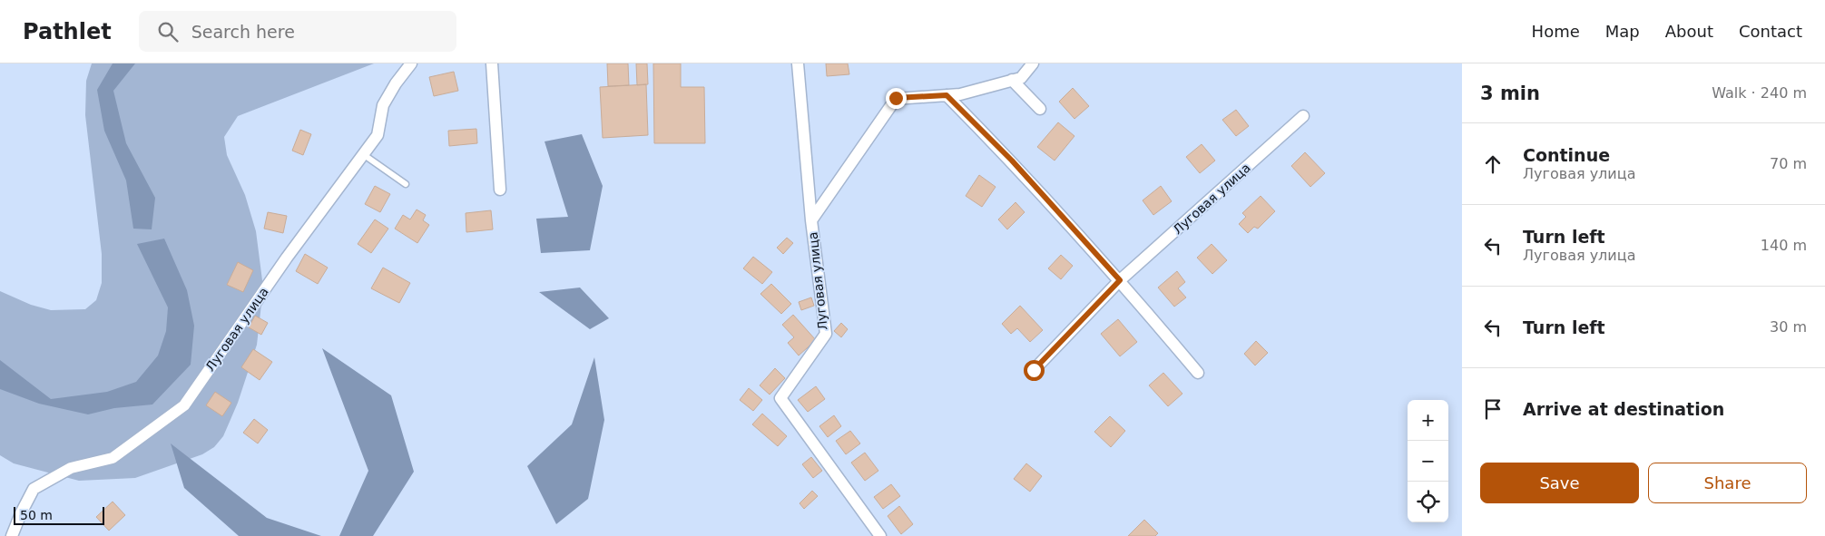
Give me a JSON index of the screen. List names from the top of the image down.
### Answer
{
  "streets": {
    "street": ["Луговая улица"]
  },
  "scale_bar": "50 m",
  "page": {
    "header": "Pathlet",
    "search": "Search here",
    "nav": [
      "Home",
      "Map",
      "About",
      "Contact"
    ],
    "heading": ["3 min", "Walk · 240 m"],
    "list": [
      ["Continue", "Луговая улица", "70 m"],
      ["Turn left", "Луговая улица", "140 m"],
      ["Turn left", "30 m"],
      "Arrive at destination"
    ],
    "map_buttons": ["+", "−"],
    "buttons": ["Save", "Share"],
    "scale": "50 m"
  }
}
